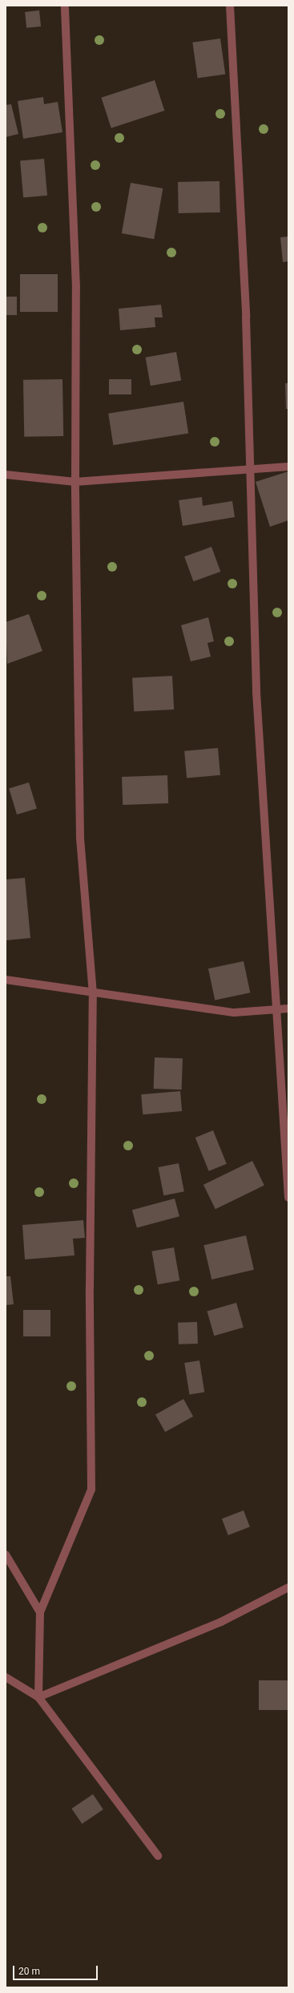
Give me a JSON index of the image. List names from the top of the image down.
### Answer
{
  "scale_bar": "20 m"
}
